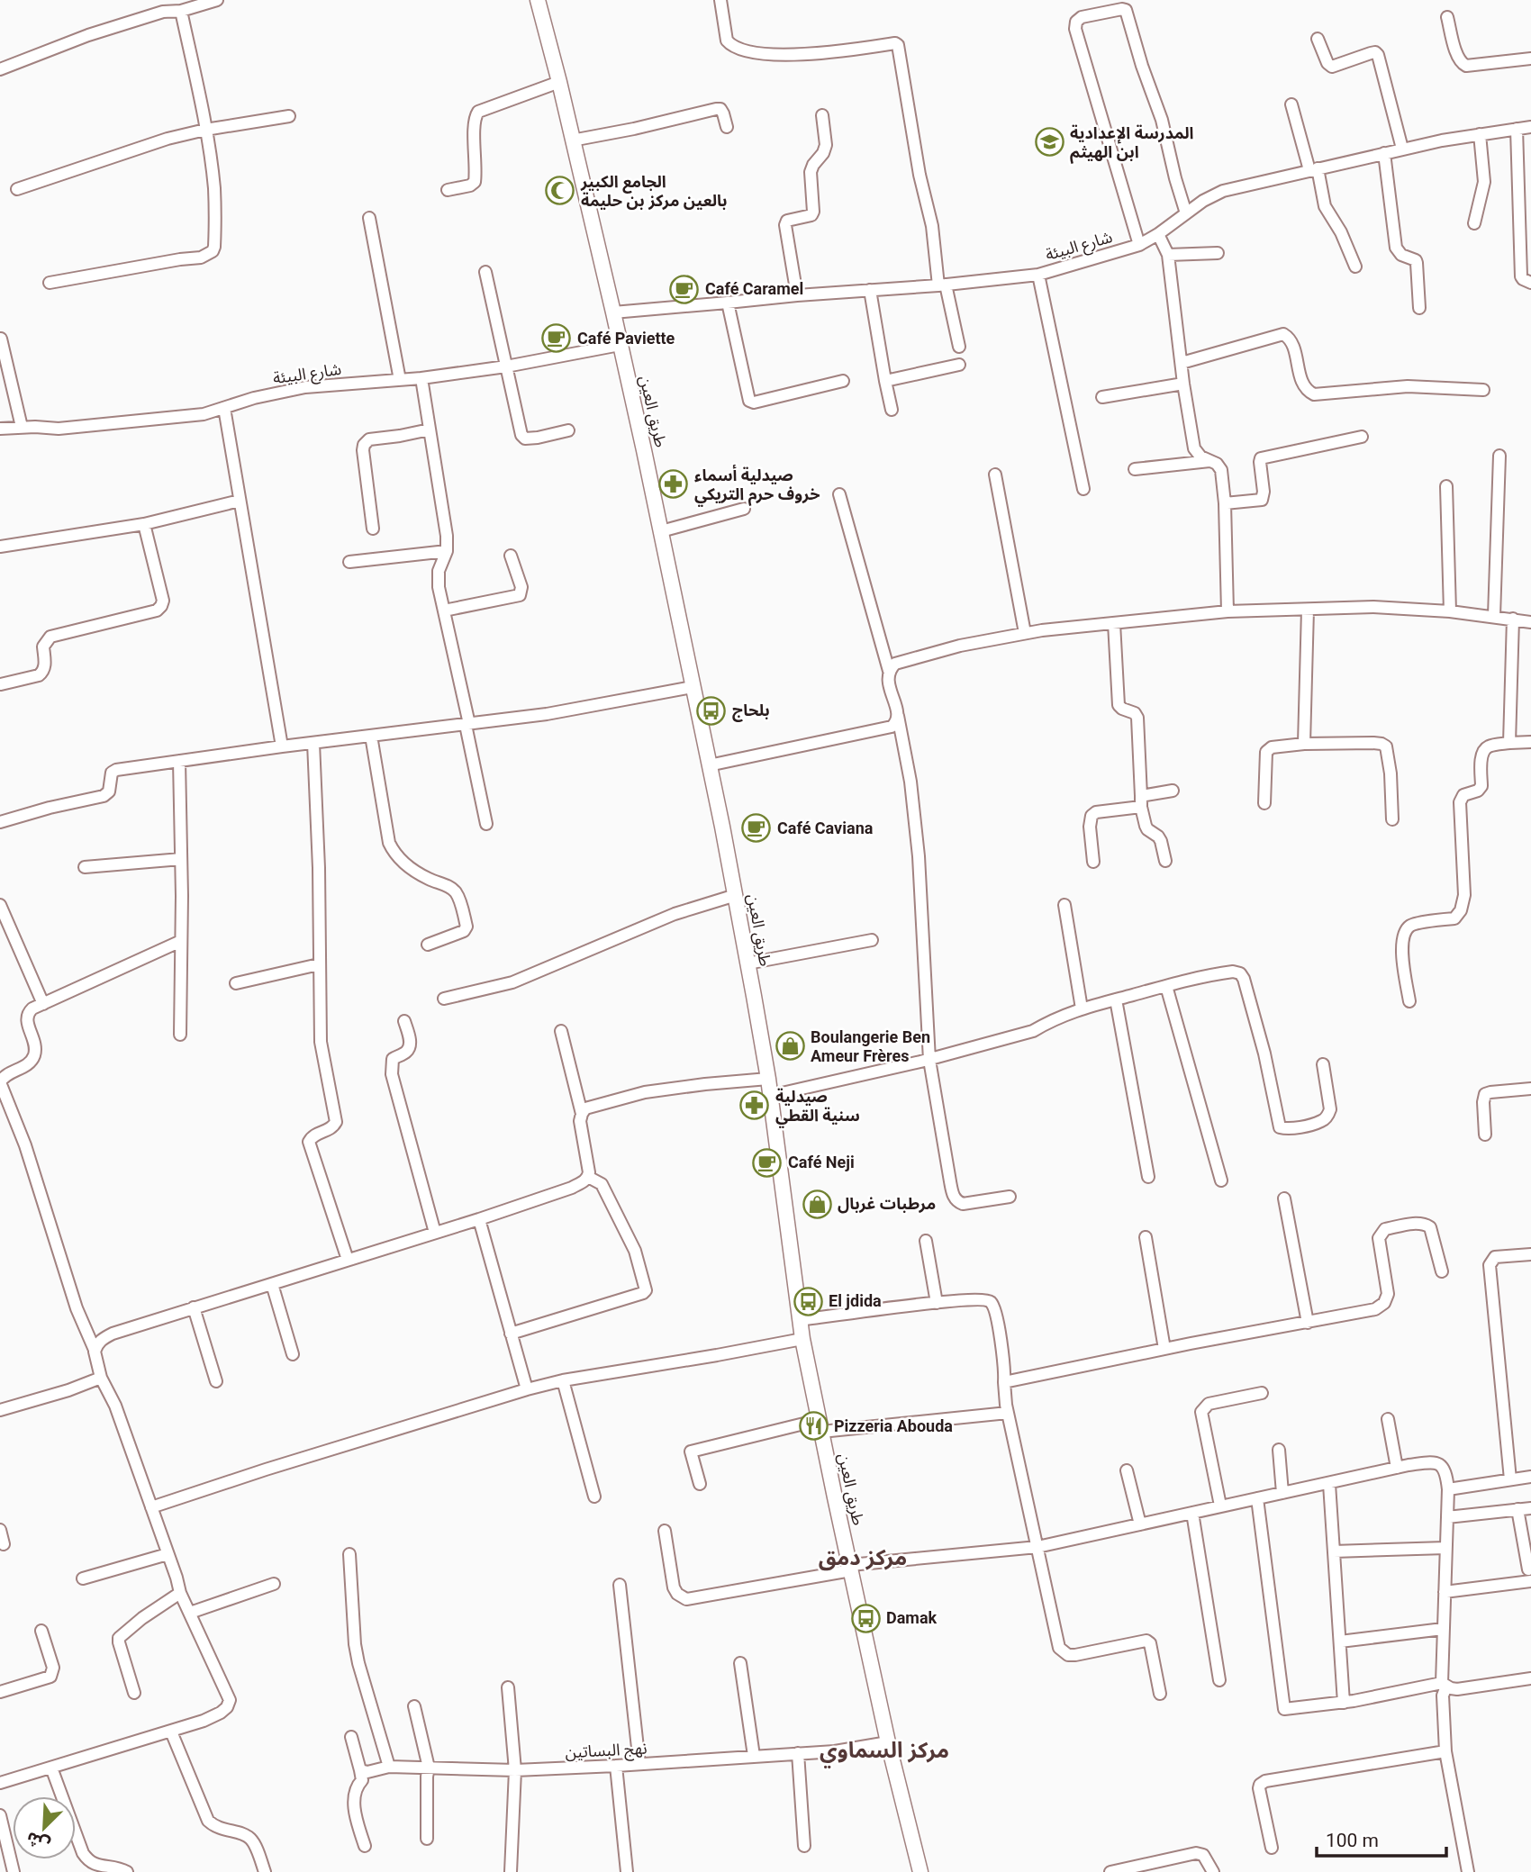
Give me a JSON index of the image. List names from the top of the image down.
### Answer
{
  "streets": {
    "main road": ["طريق العين"],
    "street": ["شارع البيئة", "نهج البساتين"]
  },
  "crossings": [
    ["شارع البيئة", "طريق العين"],
    ["طريق العين", "نهج البساتين"]
  ],
  "districts": ["مركز دمق", "مركز السماوي"],
  "places": {
    "school or university": ["المدرسة الإعدادية ابن الهيثم"],
    "mosque": ["الجامع الكبير بالعين مركز بن حليمة"],
    "cafe": [
      "Café Caramel",
      "Café Paviette",
      "Café Caviana",
      "Café Neji"
    ],
    "pharmacy": ["صيدلية أسماء خروف حرم التريكي", "صيدلية سنية القطي"],
    "bus stop": ["بلحاج", "El jdida", "Damak"],
    "shop": ["Boulangerie Ben Ameur Frères", "مرطبات غربال"],
    "restaurant": ["Pizzeria Abouda"]
  },
  "scale_bar": "100 m",
  "north": "bottom left"
}
